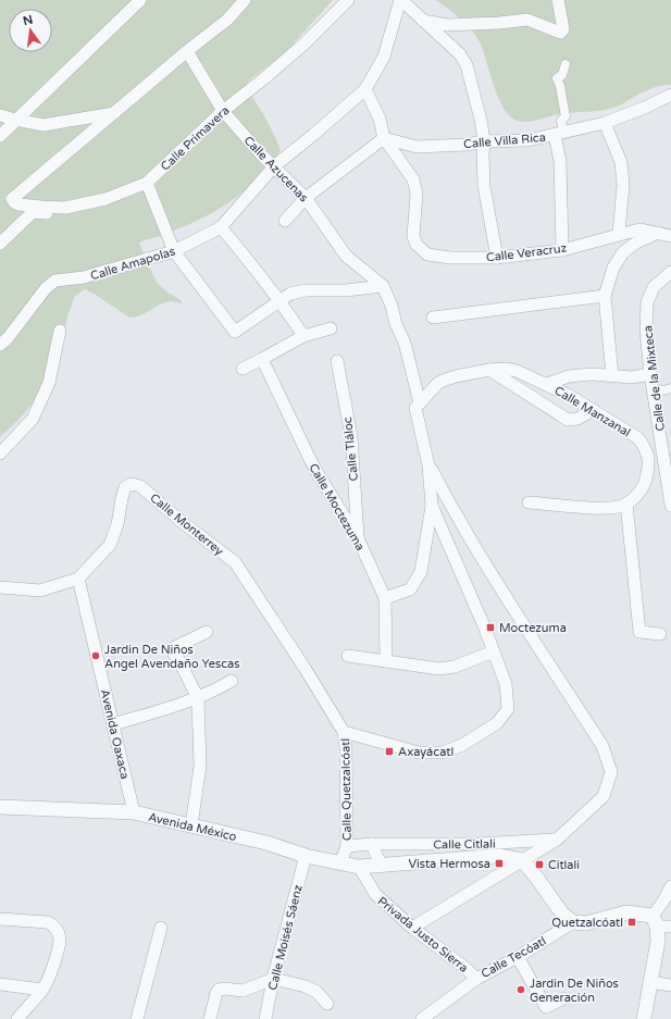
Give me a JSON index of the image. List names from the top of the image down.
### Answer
{
  "streets": {
    "street": [
      "Calle Primavera",
      "Calle Villa Rica",
      "Calle Azucenas",
      "Calle Veracruz",
      "Calle Amapolas",
      "Calle de la Mixteca",
      "Calle Manzanal",
      "Calle Tláloc",
      "Calle Moctezuma",
      "Calle Monterrey",
      "Avenida Oaxaca",
      "Calle Quetzalcóatl",
      "Avenida México",
      "Calle Citlali",
      "Privada Justo Sierra",
      "Calle Moisés Sáenz",
      "Calle Tecóatl"
    ]
  },
  "crossings": [
    ["Calle Primavera", "Calle Azucenas"],
    ["Calle Villa Rica", "Calle Veracruz"],
    ["Calle Azucenas", "Calle Amapolas"],
    ["Calle Azucenas", "Calle Manzanal"],
    ["Calle Azucenas", "Calle Quetzalcóatl"],
    ["Calle Tláloc", "Calle Moctezuma"],
    ["Calle Monterrey", "Avenida Oaxaca"],
    ["Calle Monterrey", "Calle Quetzalcóatl"],
    ["Avenida Oaxaca", "Avenida México"],
    ["Calle Quetzalcóatl", "Avenida México"],
    ["Calle Quetzalcóatl", "Calle Citlali"],
    ["Avenida México", "Privada Justo Sierra"],
    ["Avenida México", "Calle Moisés Sáenz"],
    ["Privada Justo Sierra", "Calle Tecóatl"]
  ],
  "places": {
    "transit": [
      "Moctezuma",
      "Axayácatl",
      "Vista Hermosa",
      "Citlali",
      "Quetzalcóatl"
    ],
    "other": ["Jardin De Niños Angel Avendaño Yescas", "Jardin De Niños Generación"]
  },
  "north": "top"
}
